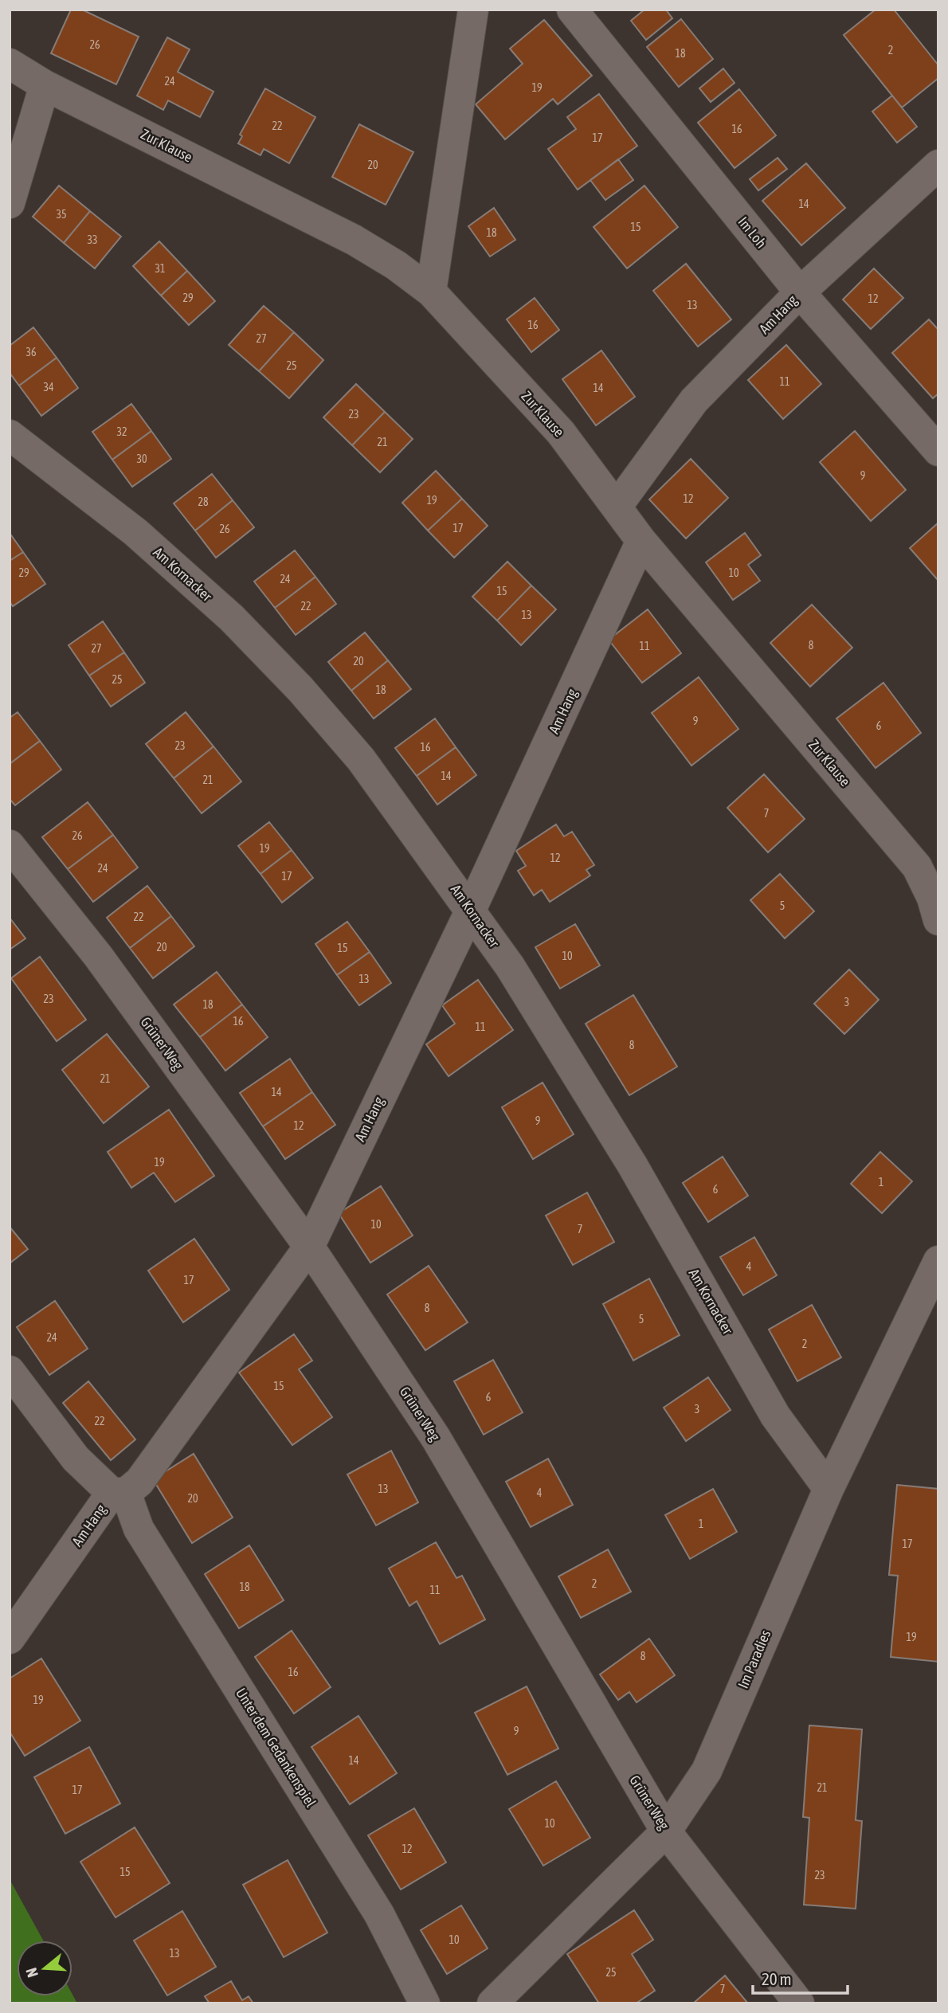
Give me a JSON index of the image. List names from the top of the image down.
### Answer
{
  "streets": {
    "street": [
      "Zur Klause",
      "Im Loh",
      "Am Hang",
      "Am Kornacker",
      "Grüner Weg",
      "Im Paradies",
      "Unter dem Gedankenspiel"
    ]
  },
  "crossings": [
    ["Zur Klause", "Am Hang"],
    ["Im Loh", "Am Hang"],
    ["Am Hang", "Am Kornacker"],
    ["Am Hang", "Grüner Weg"],
    ["Am Hang", "Unter dem Gedankenspiel"],
    ["Am Kornacker", "Im Paradies"],
    ["Grüner Weg", "Im Paradies"]
  ],
  "house_numbers": [
    "26",
    "2",
    "18",
    "24",
    "19",
    "22",
    "16",
    "17",
    "20",
    "14",
    "35",
    "15",
    "18",
    "33",
    "31",
    "29",
    "12",
    "13",
    "16",
    "27",
    "36",
    "25",
    "11",
    "34",
    "14",
    "23",
    "32",
    "21",
    "30",
    "9",
    "12",
    "19",
    "28",
    "17",
    "26",
    "29",
    "10",
    "24",
    "15",
    "22",
    "13",
    "8",
    "11",
    "27",
    "20",
    "25",
    "18",
    "9",
    "6",
    "23",
    "16",
    "14",
    "21",
    "7",
    "26",
    "19",
    "12",
    "24",
    "17",
    "5",
    "22",
    "20",
    "15",
    "10",
    "13",
    "23",
    "3",
    "18",
    "16",
    "11",
    "8",
    "21",
    "14",
    "9",
    "12",
    "19",
    "1",
    "6",
    "10",
    "7",
    "4",
    "17",
    "8",
    "5",
    "24",
    "2",
    "15",
    "6",
    "3",
    "22",
    "13",
    "4",
    "20",
    "1",
    "17",
    "2",
    "18",
    "11",
    "19",
    "8",
    "16",
    "19",
    "9",
    "14",
    "21",
    "17",
    "10",
    "12",
    "15",
    "23",
    "10",
    "13",
    "25",
    "7"
  ],
  "scale_bar": "20 m",
  "north": "left"
}
